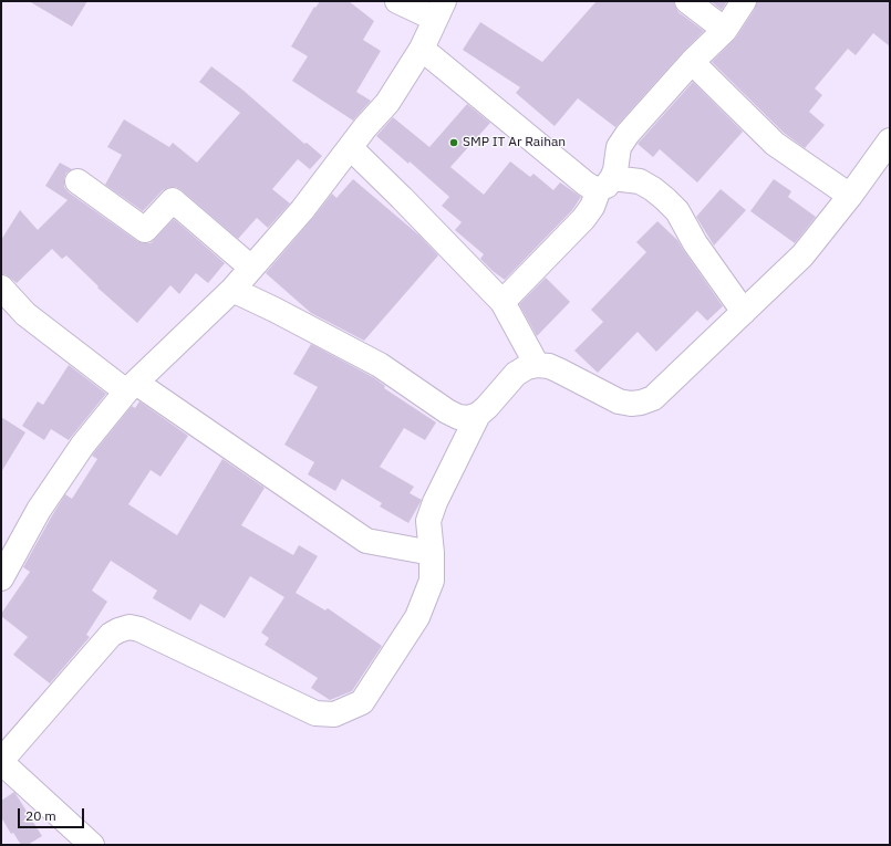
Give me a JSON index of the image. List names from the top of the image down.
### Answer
{
  "places": ["SMP IT Ar Raihan"],
  "scale_bar": "20 m"
}
